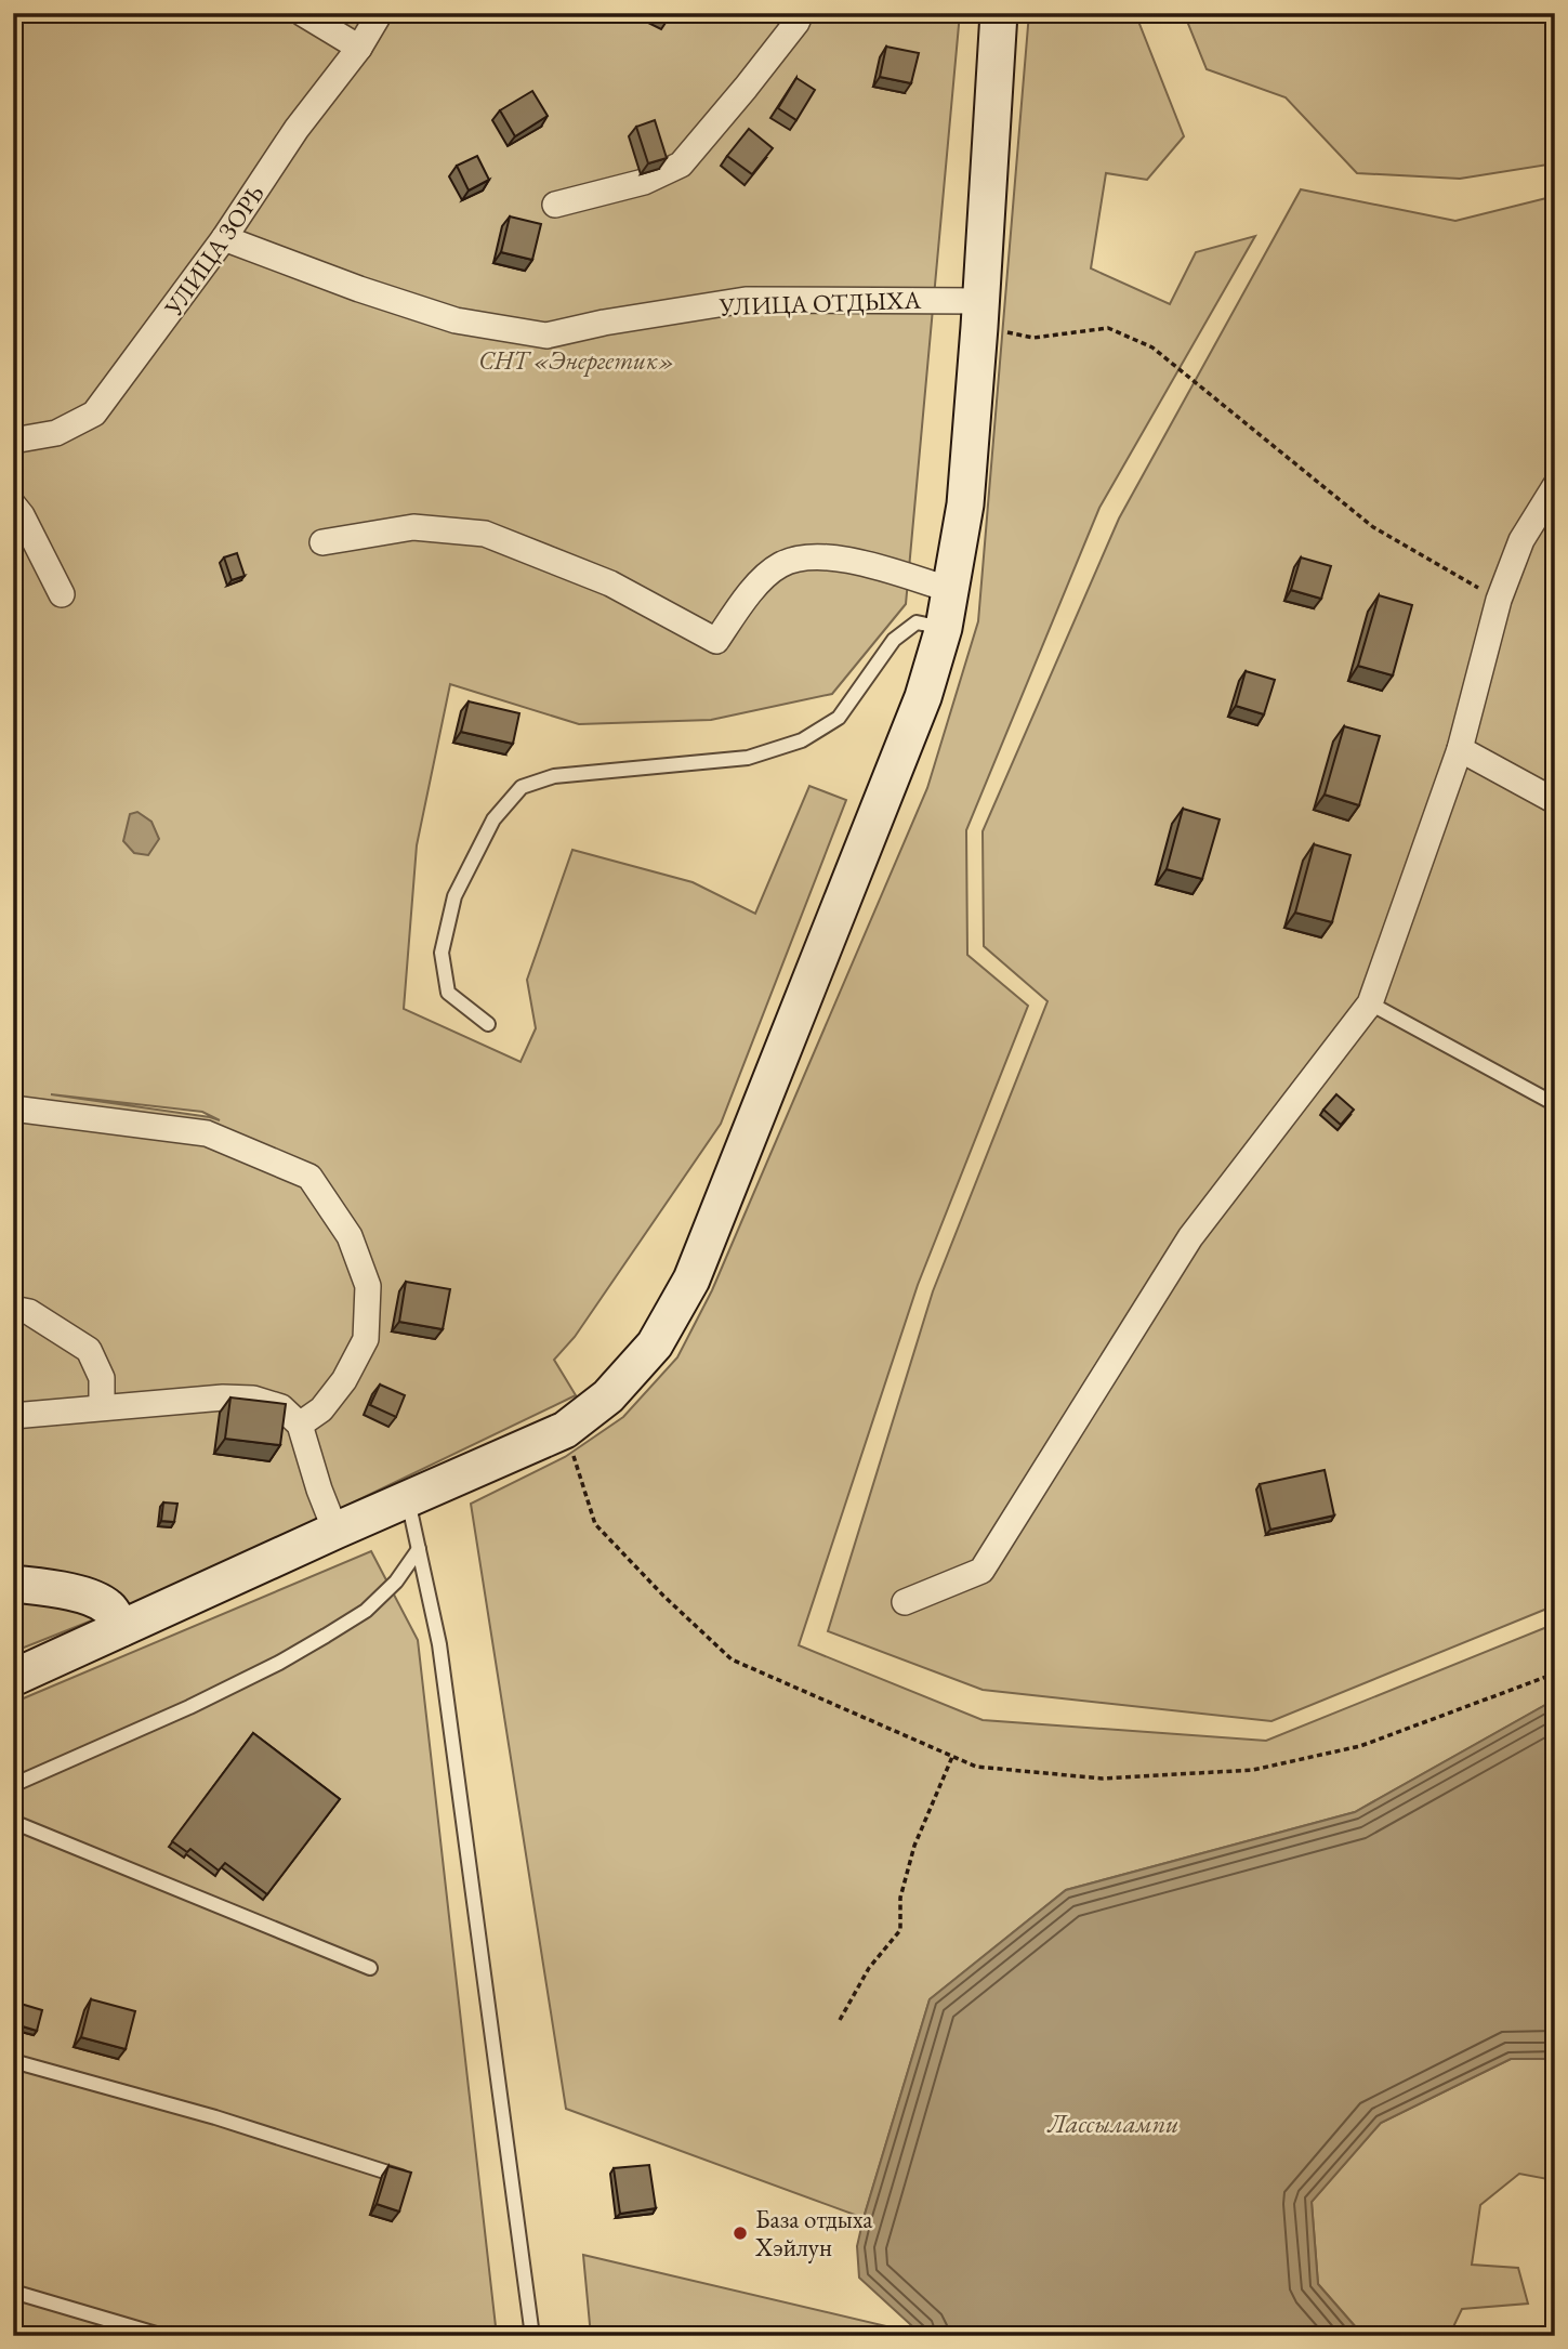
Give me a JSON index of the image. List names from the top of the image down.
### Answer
{
  "streets": {
    "street": ["УЛИЦА ЗОРЬ", "УЛИЦА ОТДЫХА"]
  },
  "crossings": [
    ["УЛИЦА ЗОРЬ", "УЛИЦА ОТДЫХА"]
  ],
  "water": ["Лассылампи"],
  "parks": ["СНТ «Энергетик»"],
  "places": ["База отдыха Хэйлун"]
}
